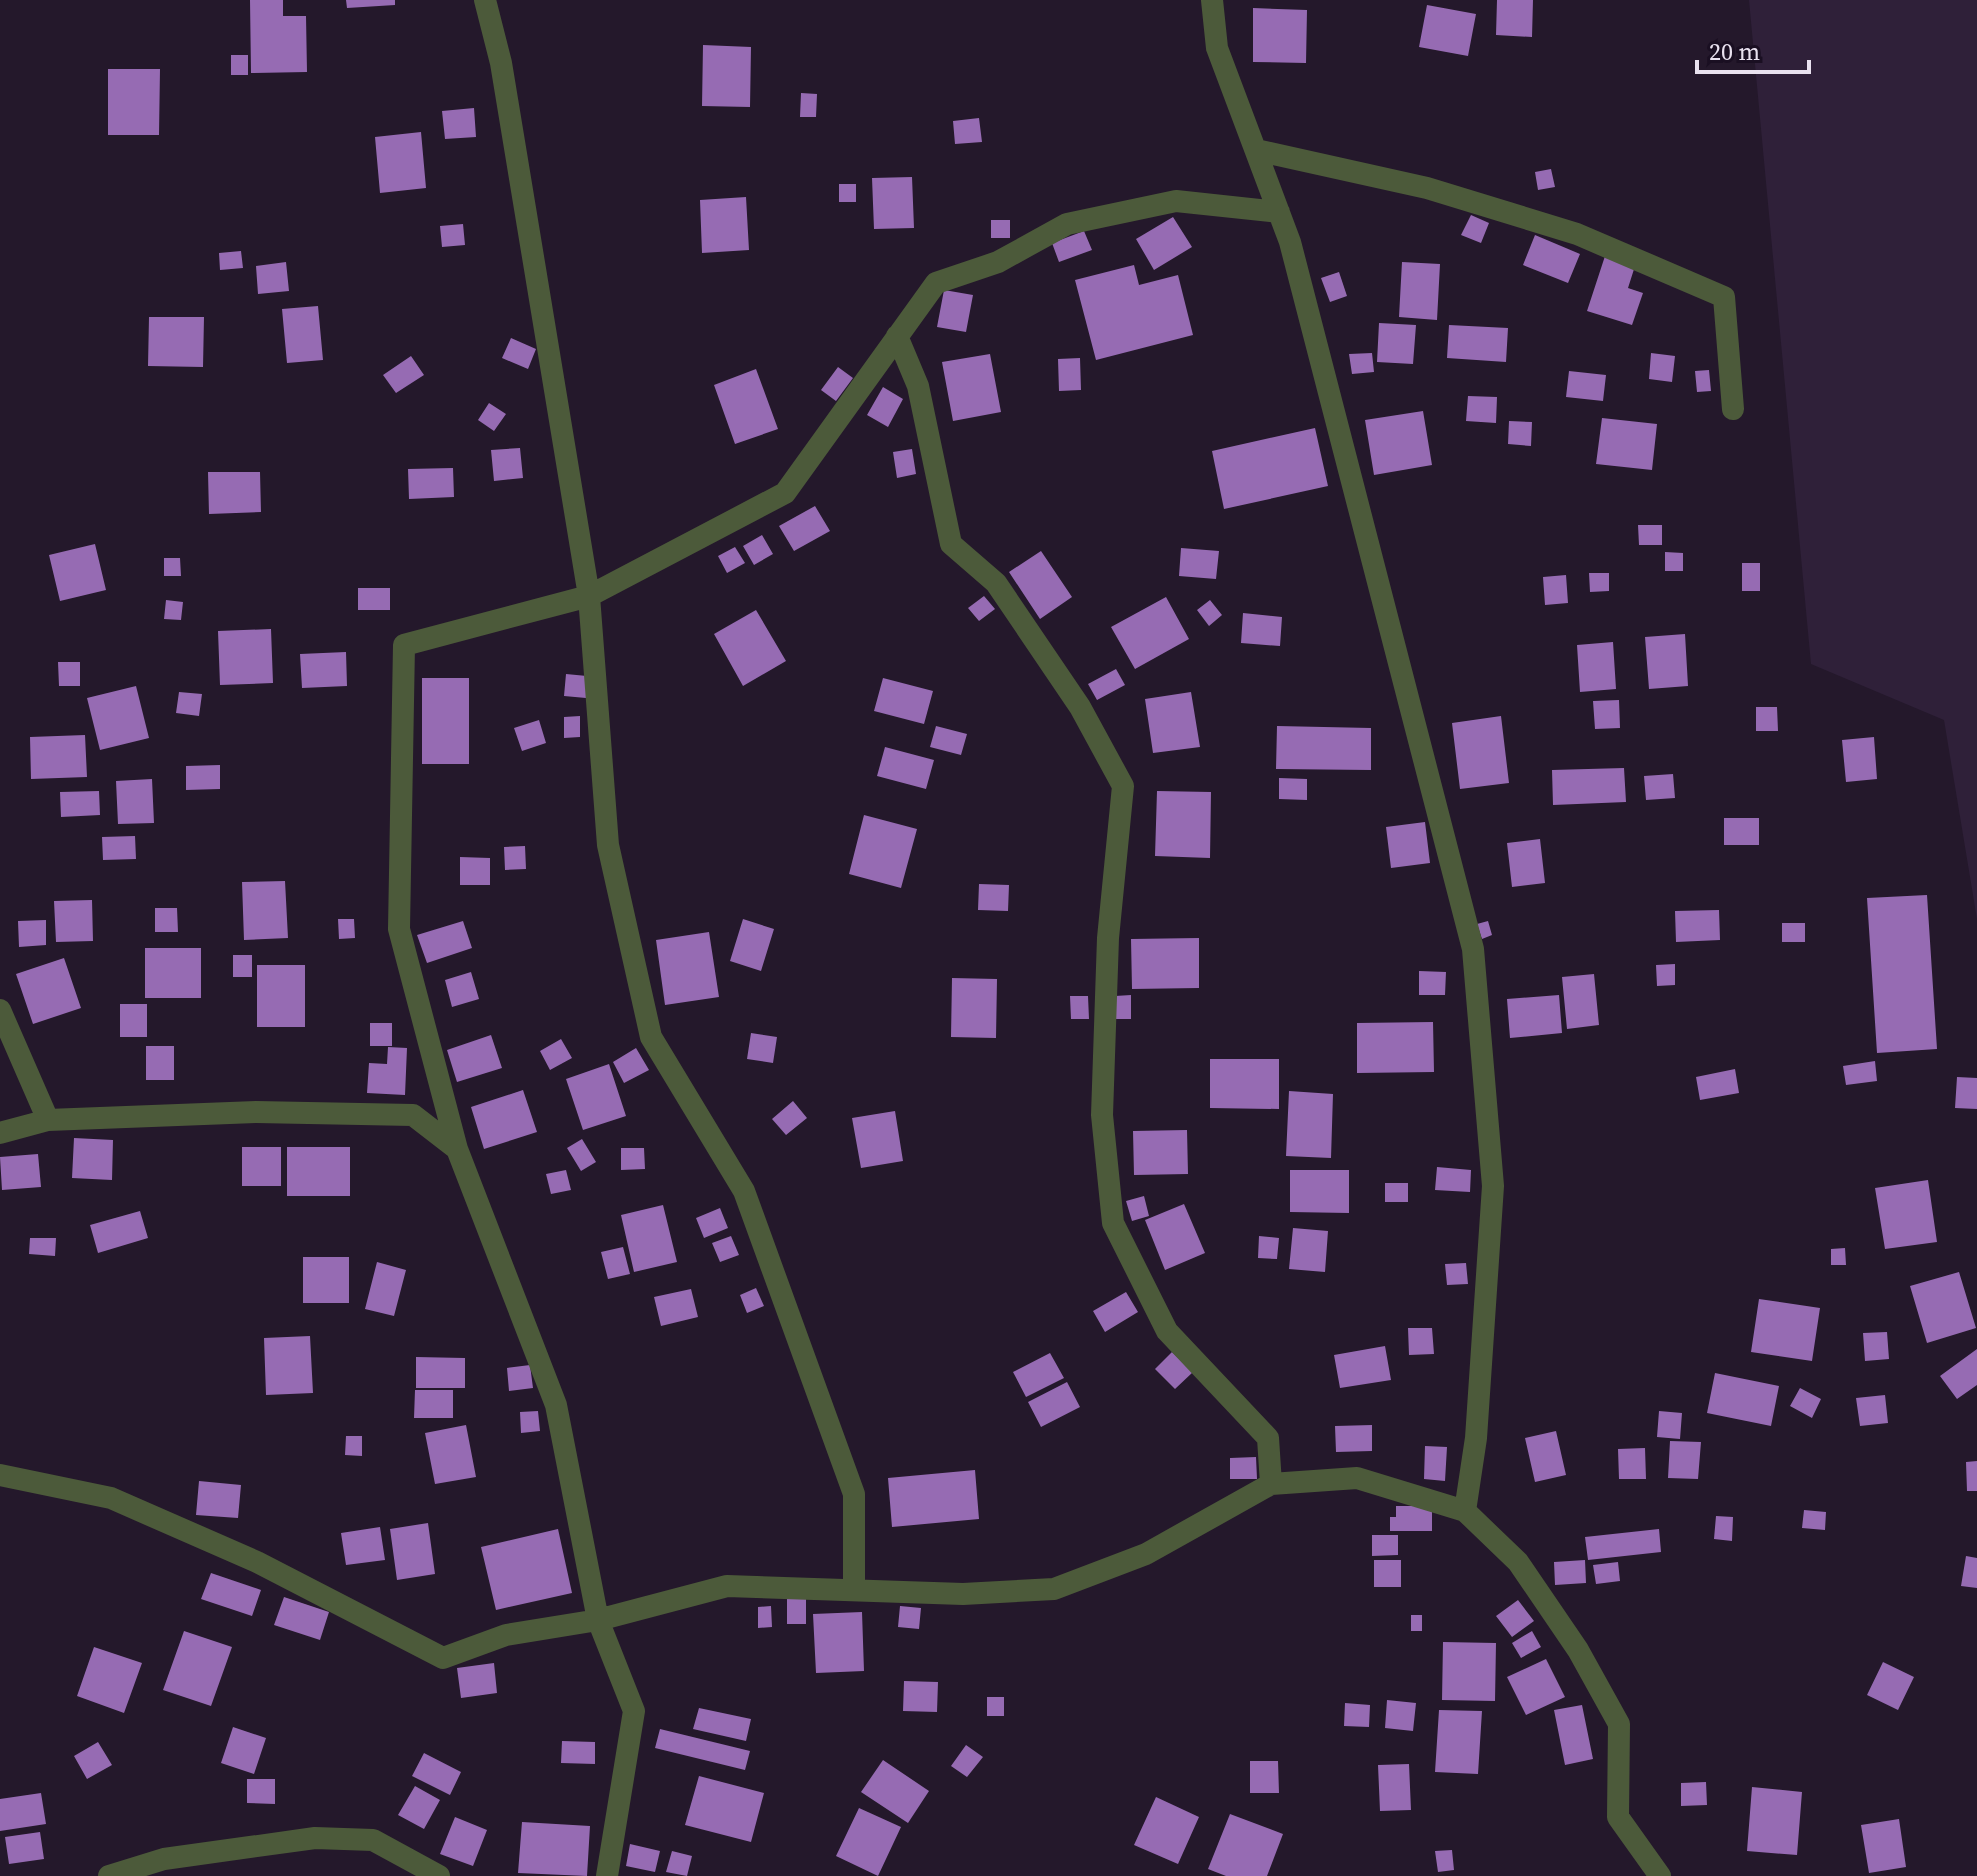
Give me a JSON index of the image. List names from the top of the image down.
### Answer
{
  "scale_bar": "20 m"
}
